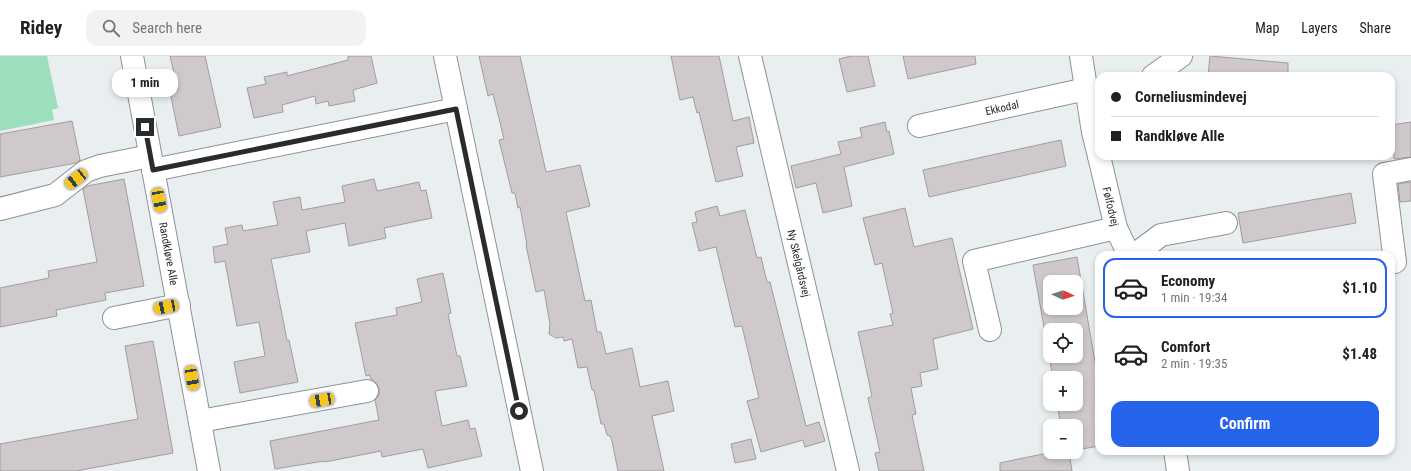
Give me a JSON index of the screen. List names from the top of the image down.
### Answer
{
  "streets": {
    "street": [
      "Ekkodal",
      "Følfodvej",
      "Randkløve Alle",
      "Ny Skelgårdsvej"
    ]
  },
  "crossings": [
    ["Ekkodal", "Følfodvej"]
  ],
  "north": "right",
  "page": {
    "header": "Ridey",
    "search": "Search here",
    "nav": ["Map", "Layers", "Share"],
    "bubble": "1 min",
    "banner": ["Corneliusmindevej", "Randkløve Alle"],
    "list": [
      {
        "name": "Economy",
        "note": "1 min · 19:34",
        "value": "$1.10"
      },
      {
        "name": "Comfort",
        "note": "2 min · 19:35",
        "value": "$1.48"
      }
    ],
    "map_buttons": ["+", "−"],
    "buttons": "Confirm"
  }
}
